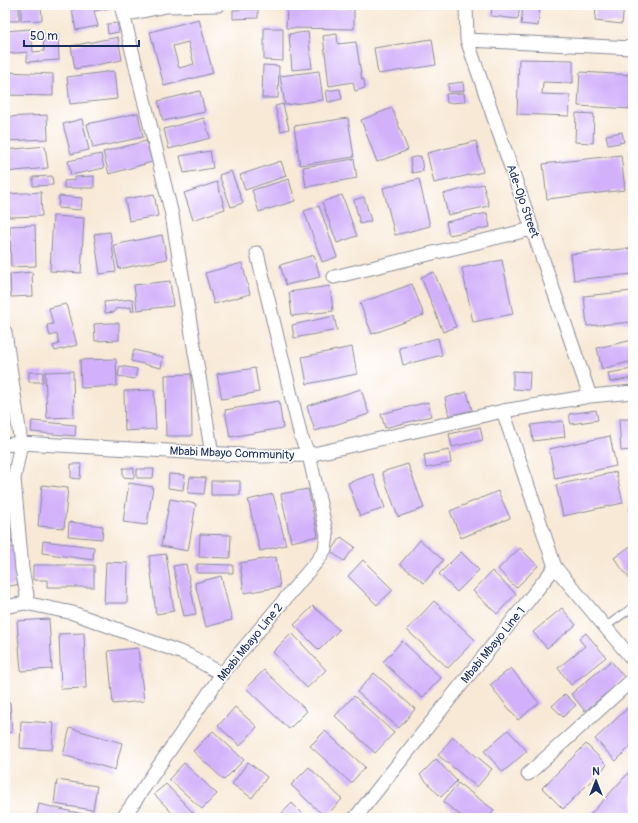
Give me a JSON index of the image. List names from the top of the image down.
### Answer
{
  "streets": {
    "street": [
      "Ade-Ojo Street",
      "Mbabi Mbayo Community",
      "Mbabi Mbayo Line 2",
      "Mbabi Mbayo Line 1"
    ]
  },
  "crossings": [
    ["Ade-Ojo Street", "Mbabi Mbayo Community"],
    ["Mbabi Mbayo Community", "Mbabi Mbayo Line 2"]
  ],
  "scale_bar": "50 m",
  "north": "top"
}
